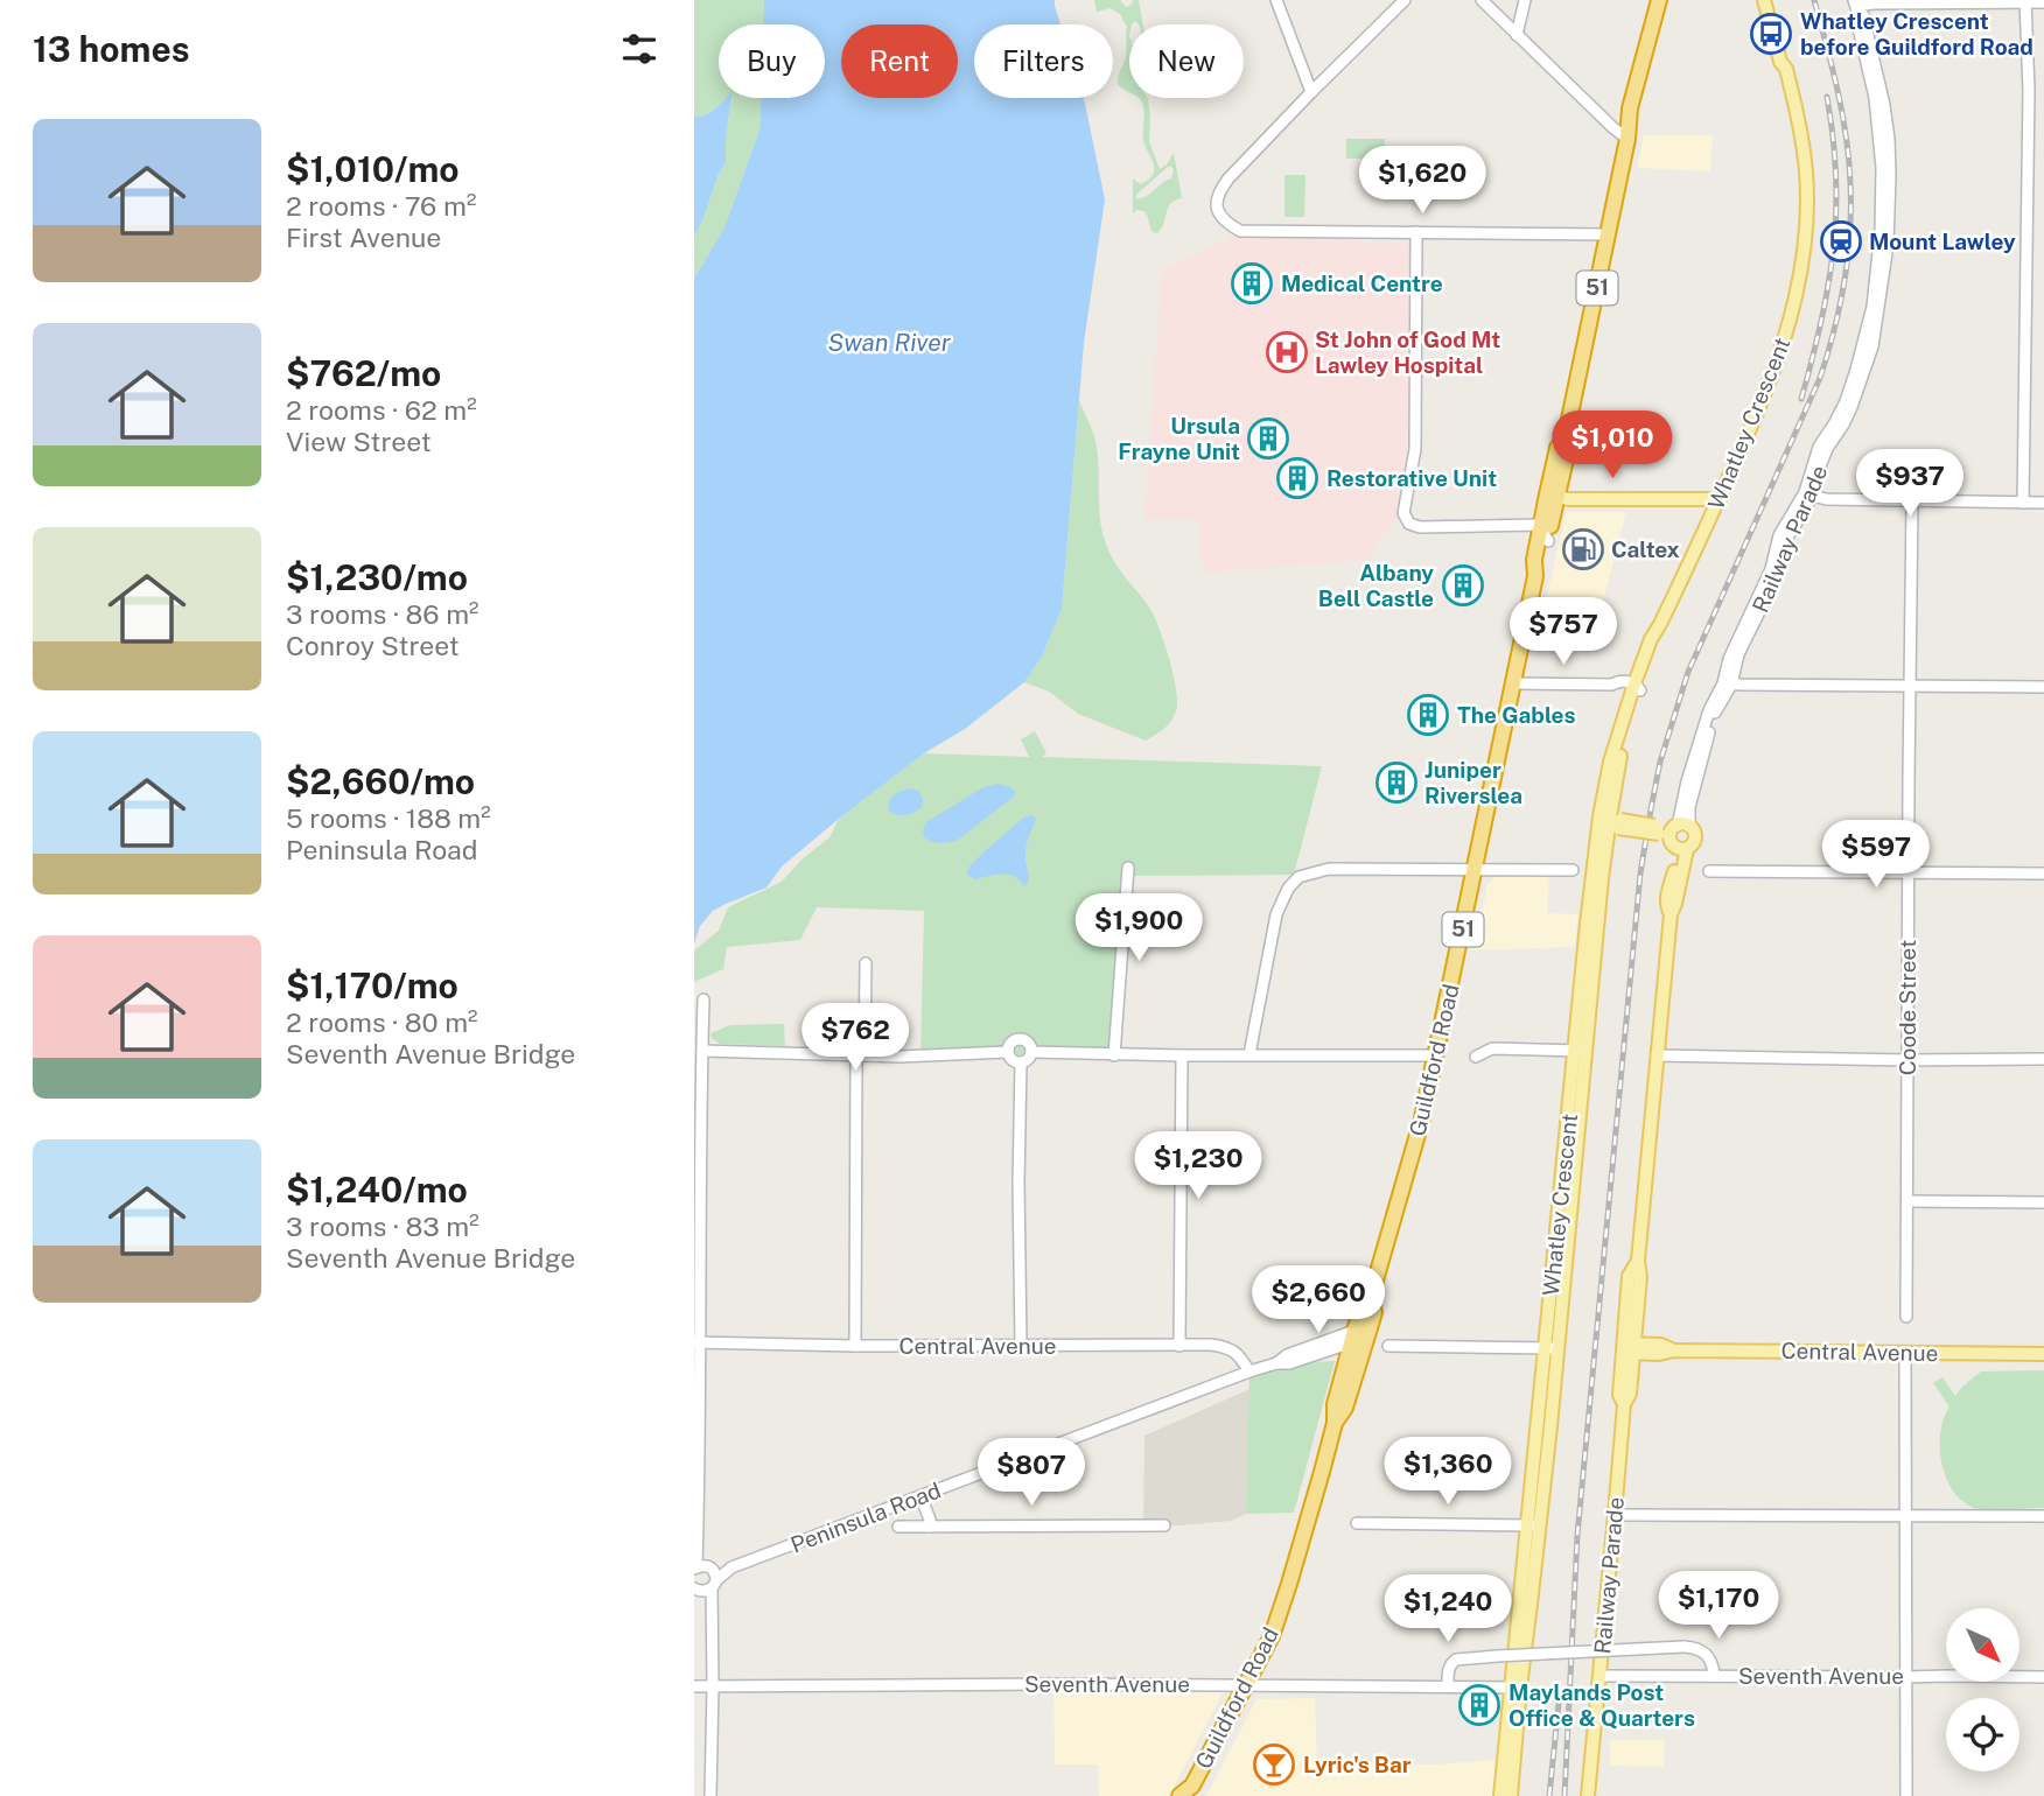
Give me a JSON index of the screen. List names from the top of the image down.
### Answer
{
  "streets": {
    "highway": ["51", "Guildford Road"],
    "main road": ["Whatley Crescent", "Railway Parade", "Central Avenue"],
    "street": ["Coode Street", "Peninsula Road", "Seventh Avenue"]
  },
  "crossings": [
    ["Whatley Crescent", "Seventh Avenue"],
    ["Railway Parade", "Central Avenue"],
    ["Railway Parade", "Seventh Avenue"],
    ["Guildford Road", "Peninsula Road"],
    ["Guildford Road", "Seventh Avenue"],
    ["Central Avenue", "Peninsula Road"]
  ],
  "water": ["Swan River"],
  "places": {
    "bus stop": ["Whatley Crescent before Guildford Road"],
    "station": ["Mount Lawley"],
    "building": [
      "Medical Centre",
      "Ursula Frayne Unit",
      "Restorative Unit",
      "Albany Bell Castle",
      "The Gables",
      "Juniper Riverslea",
      "Maylands Post Office & Quarters"
    ],
    "hospital": ["St John of God Mt Lawley Hospital"],
    "fuel station": ["Caltex"],
    "bar": ["Lyric's Bar"]
  },
  "north": "bottom right",
  "page": {
    "heading": "13 homes",
    "chip": [
      "Buy",
      "Rent",
      "Filters",
      "New"
    ],
    "list": [
      {
        "name": "$1,010/mo",
        "note": "2 rooms · 76 m² · First Avenue"
      },
      {
        "name": "$762/mo",
        "note": "2 rooms · 62 m² · View Street"
      },
      {
        "name": "$1,230/mo",
        "note": "3 rooms · 86 m² · Conroy Street"
      },
      {
        "name": "$2,660/mo",
        "note": "5 rooms · 188 m² · Peninsula Road"
      },
      {
        "name": "$1,170/mo",
        "note": "2 rooms · 80 m² · Seventh Avenue Bridge"
      },
      {
        "name": "$1,240/mo",
        "note": "3 rooms · 83 m² · Seventh Avenue Bridge"
      }
    ],
    "price": [
      "$1,620",
      "$1,010",
      "$937",
      "$757",
      "$597",
      "$1,900",
      "$762",
      "$1,230",
      "$2,660",
      "$1,360",
      "$807",
      "$1,170",
      "$1,240"
    ]
  }
}
